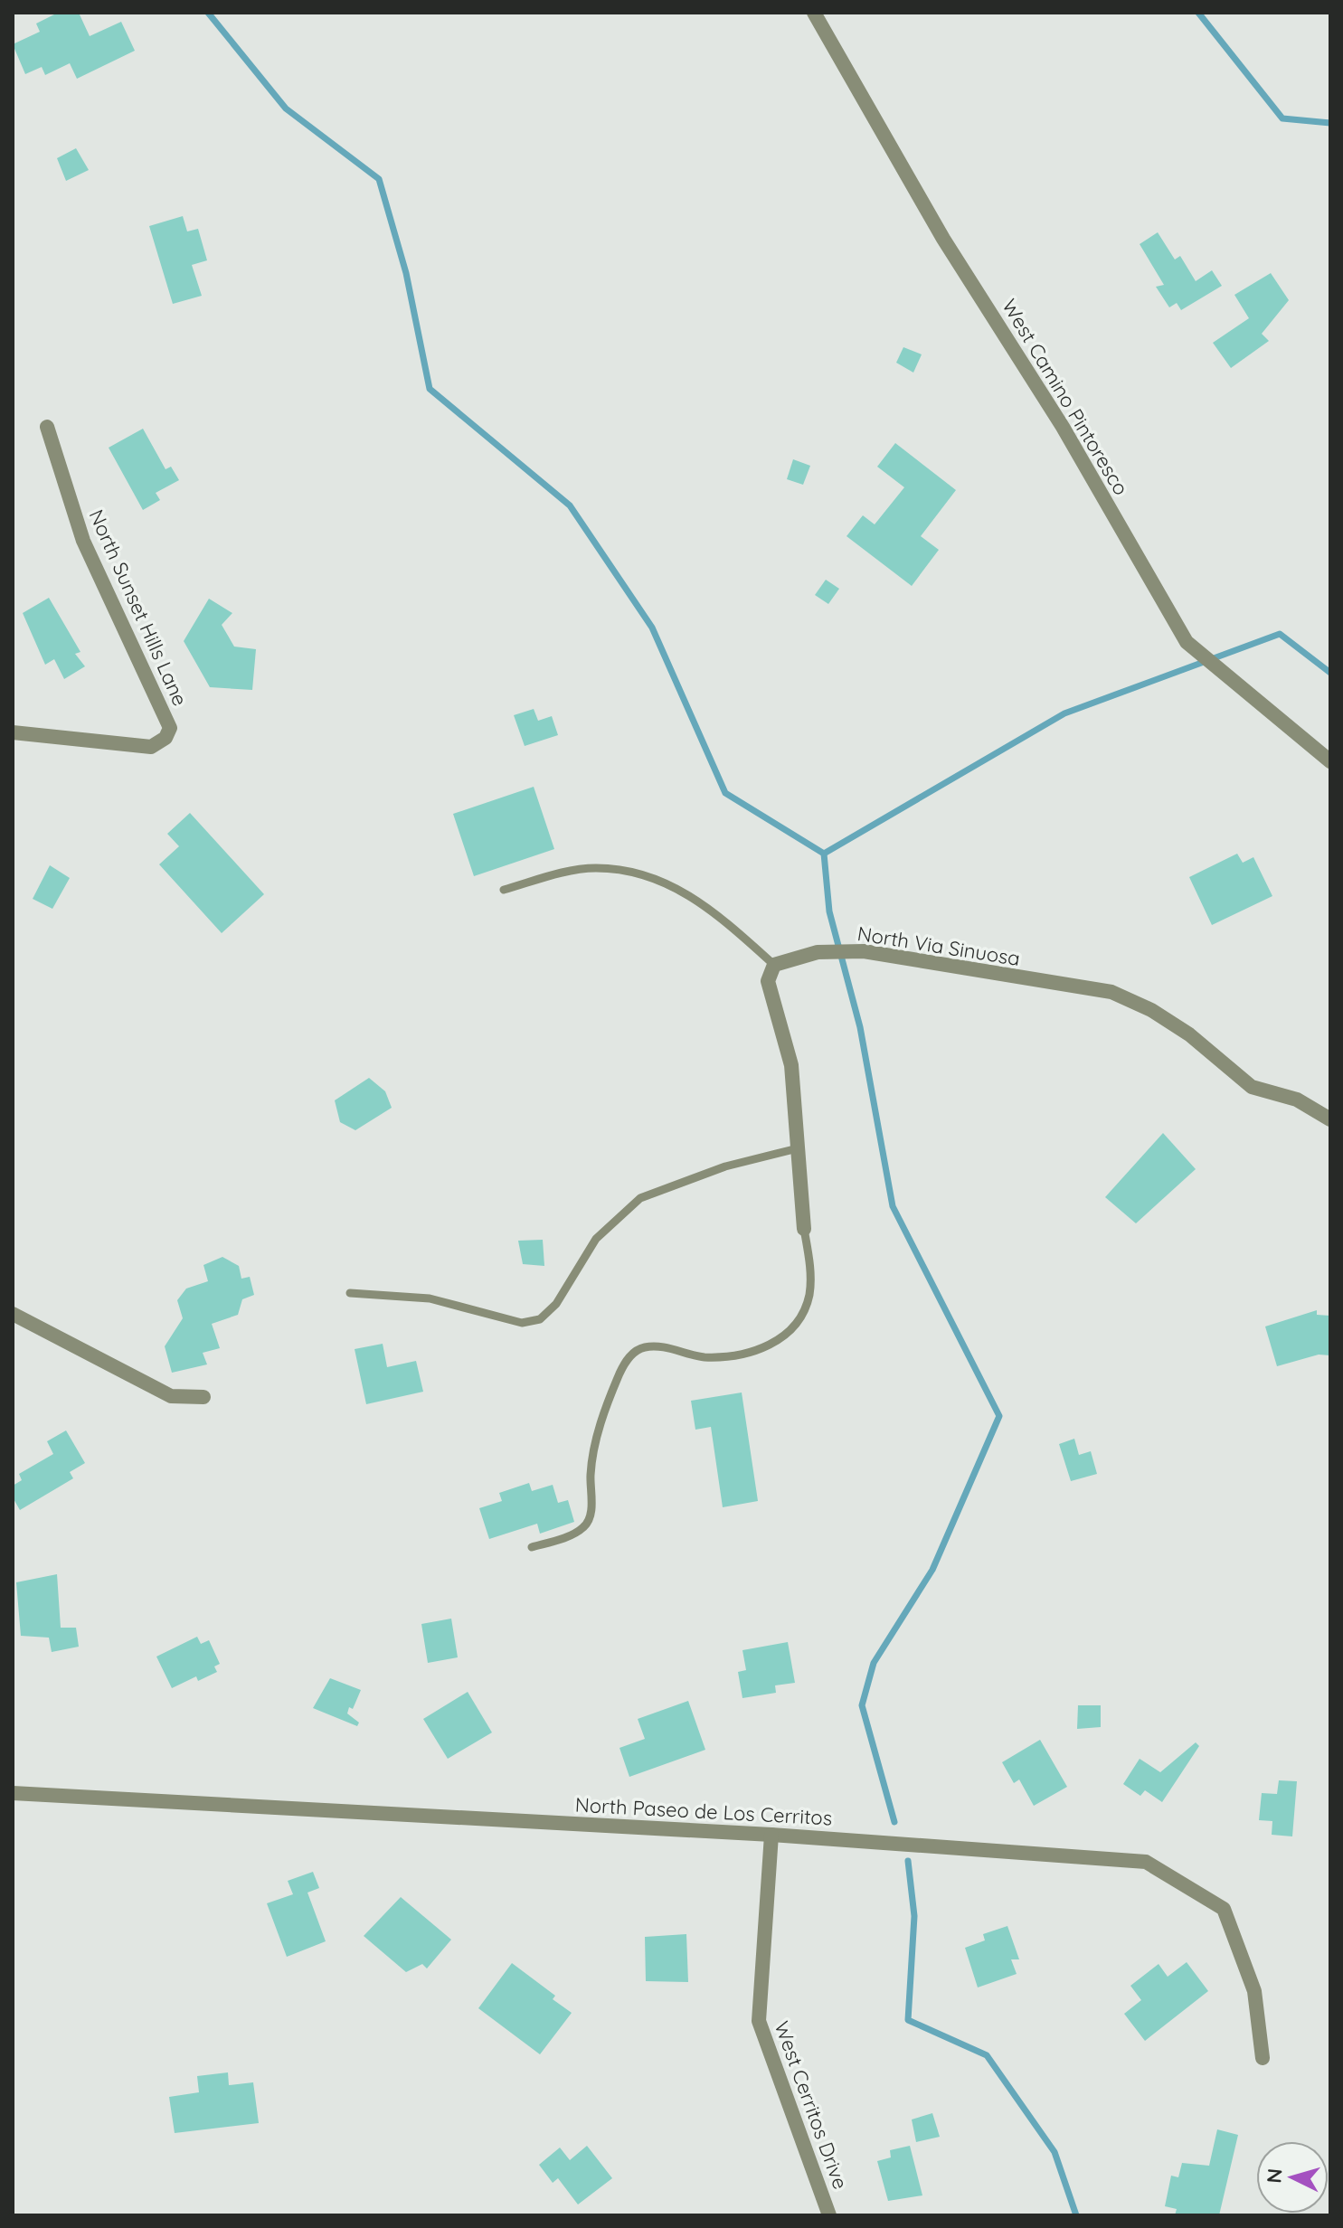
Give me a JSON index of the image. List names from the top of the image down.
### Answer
{
  "streets": {
    "street": [
      "West Camino Pintoresco",
      "North Sunset Hills Lane",
      "North Via Sinuosa",
      "North Paseo de Los Cerritos",
      "West Cerritos Drive"
    ]
  },
  "crossings": [
    ["North Paseo de Los Cerritos", "West Cerritos Drive"]
  ],
  "north": "left"
}
